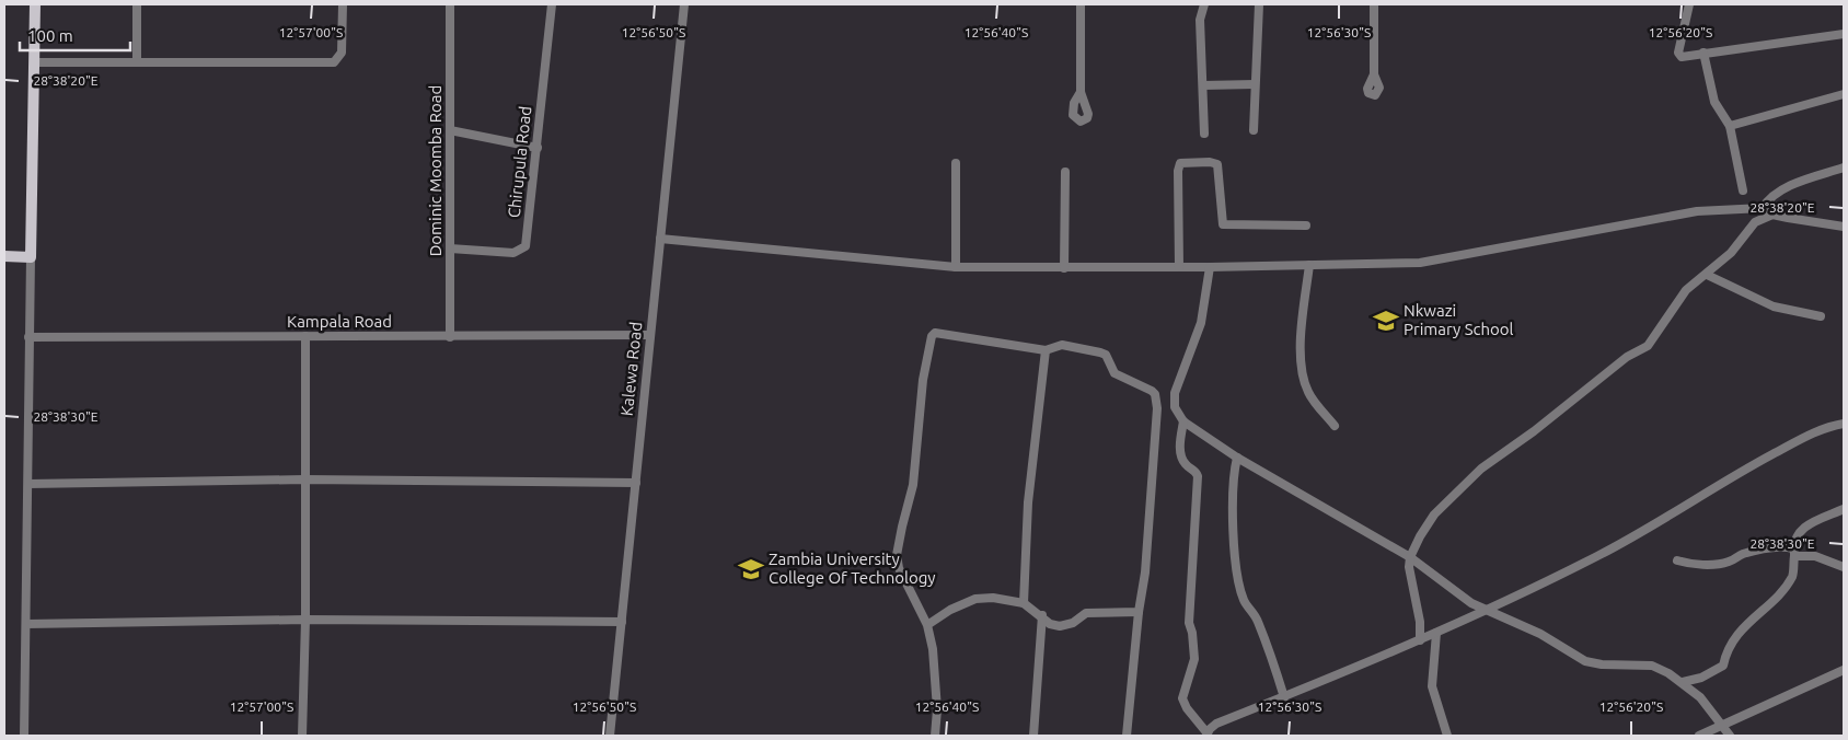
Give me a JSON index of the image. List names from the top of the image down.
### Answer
{
  "streets": {
    "street": [
      "Chirupula Road",
      "Dominic Moomba Road",
      "Kampala Road",
      "Kalewa Road"
    ]
  },
  "crossings": [
    ["Chirupula Road", "Dominic Moomba Road"],
    ["Dominic Moomba Road", "Kampala Road"],
    ["Kampala Road", "Kalewa Road"]
  ],
  "places": {
    "school or university": ["Nkwazi Primary School", "Zambia University College Of Technology"]
  },
  "scale_bar": "100 m",
  "coordinates": [
    "12°57'00\"S",
    "12°56'50\"S",
    "12°56'40\"S",
    "12°56'30\"S",
    "12°56'20\"S",
    "28°38'20\"E",
    "28°38'30\"E"
  ]
}
